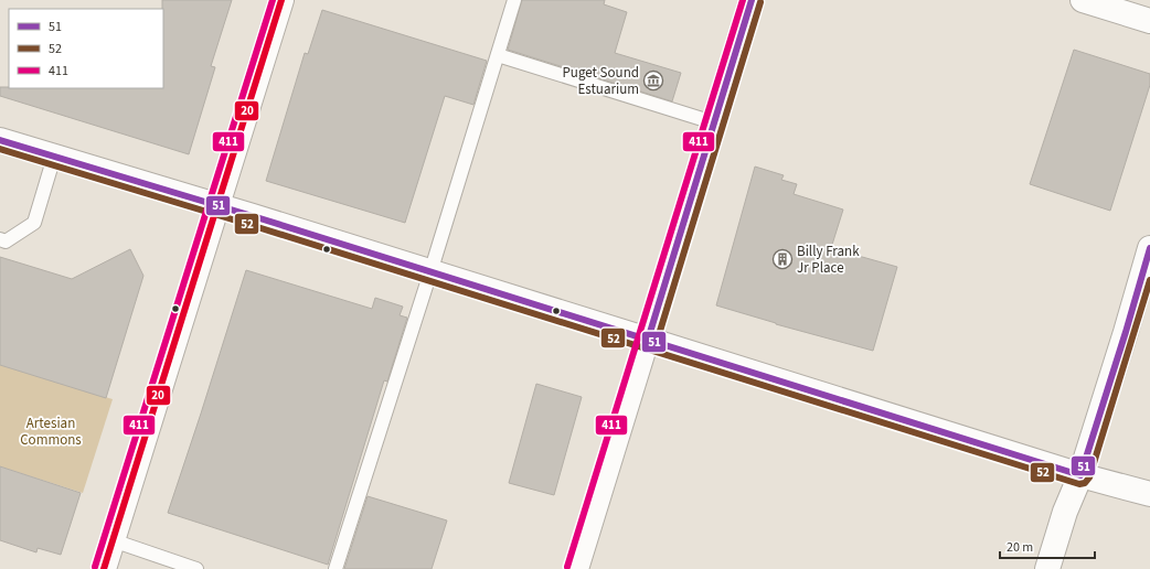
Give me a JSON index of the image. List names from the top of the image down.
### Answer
{
  "parks": ["Artesian Commons"],
  "places": {
    "museum": ["Puget Sound Estuarium"],
    "building": ["Billy Frank Jr Place"]
  },
  "lines": [
    "transit line 51",
    "transit line 411",
    "transit line 20",
    "transit line 52"
  ],
  "legend": ["51", "52", "411"],
  "scale_bar": "20 m"
}
